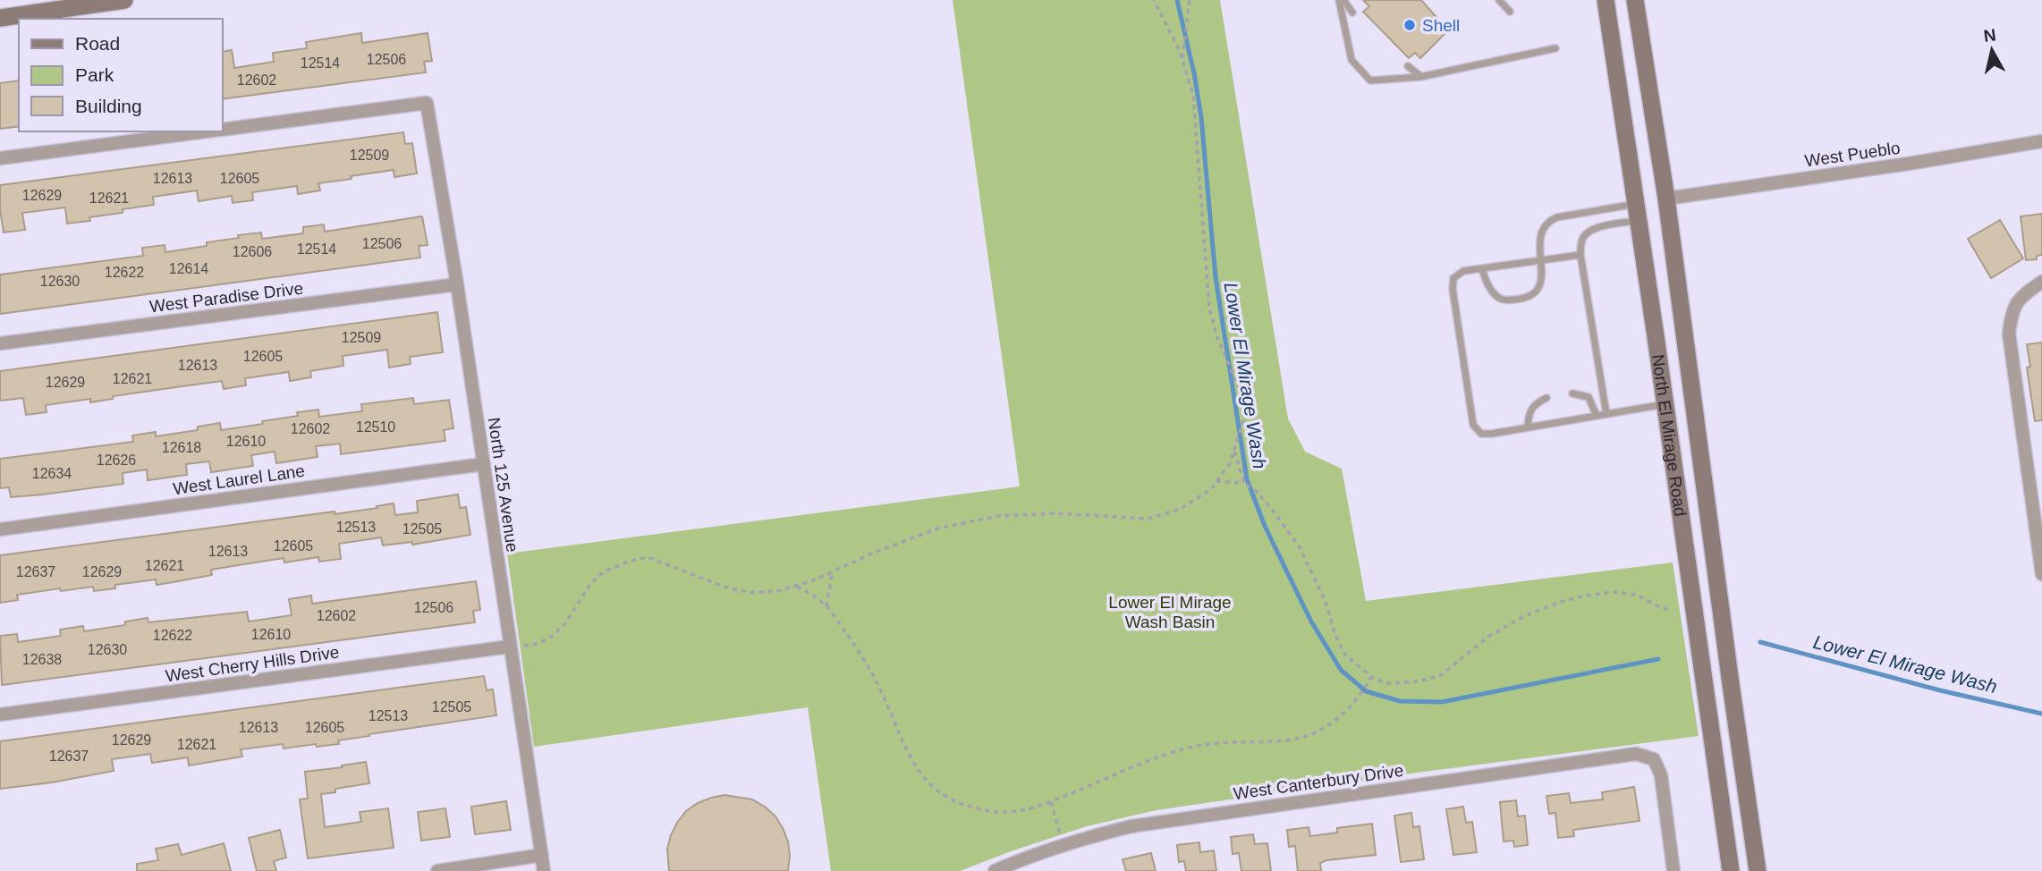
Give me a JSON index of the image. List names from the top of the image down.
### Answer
{
  "streets": {
    "main road": ["North El Mirage Road"],
    "street": [
      "West Pueblo",
      "West Paradise Drive",
      "West Laurel Lane",
      "North 125 Avenue",
      "West Cherry Hills Drive",
      "West Canterbury Drive"
    ]
  },
  "crossings": [
    ["West Pueblo", "North El Mirage Road"],
    ["West Paradise Drive", "North 125 Avenue"],
    ["West Laurel Lane", "North 125 Avenue"],
    ["North 125 Avenue", "West Cherry Hills Drive"]
  ],
  "water": ["Lower El Mirage Wash"],
  "parks": ["Lower El Mirage Wash Basin"],
  "places": ["Shell"],
  "house_numbers": [
    "12506",
    "12514",
    "12602",
    "12509",
    "12613",
    "12605",
    "12629",
    "12621",
    "12506",
    "12514",
    "12606",
    "12614",
    "12622",
    "12630",
    "12509",
    "12605",
    "12613",
    "12621",
    "12629",
    "12510",
    "12602",
    "12610",
    "12618",
    "12626",
    "12634",
    "12513",
    "12505",
    "12605",
    "12613",
    "12621",
    "12637",
    "12629",
    "12506",
    "12602",
    "12610",
    "12622",
    "12630",
    "12638",
    "12505",
    "12513",
    "12613",
    "12605",
    "12629",
    "12621",
    "12637"
  ],
  "legend": ["Road", "Park", "Building"],
  "north": "top"
}
